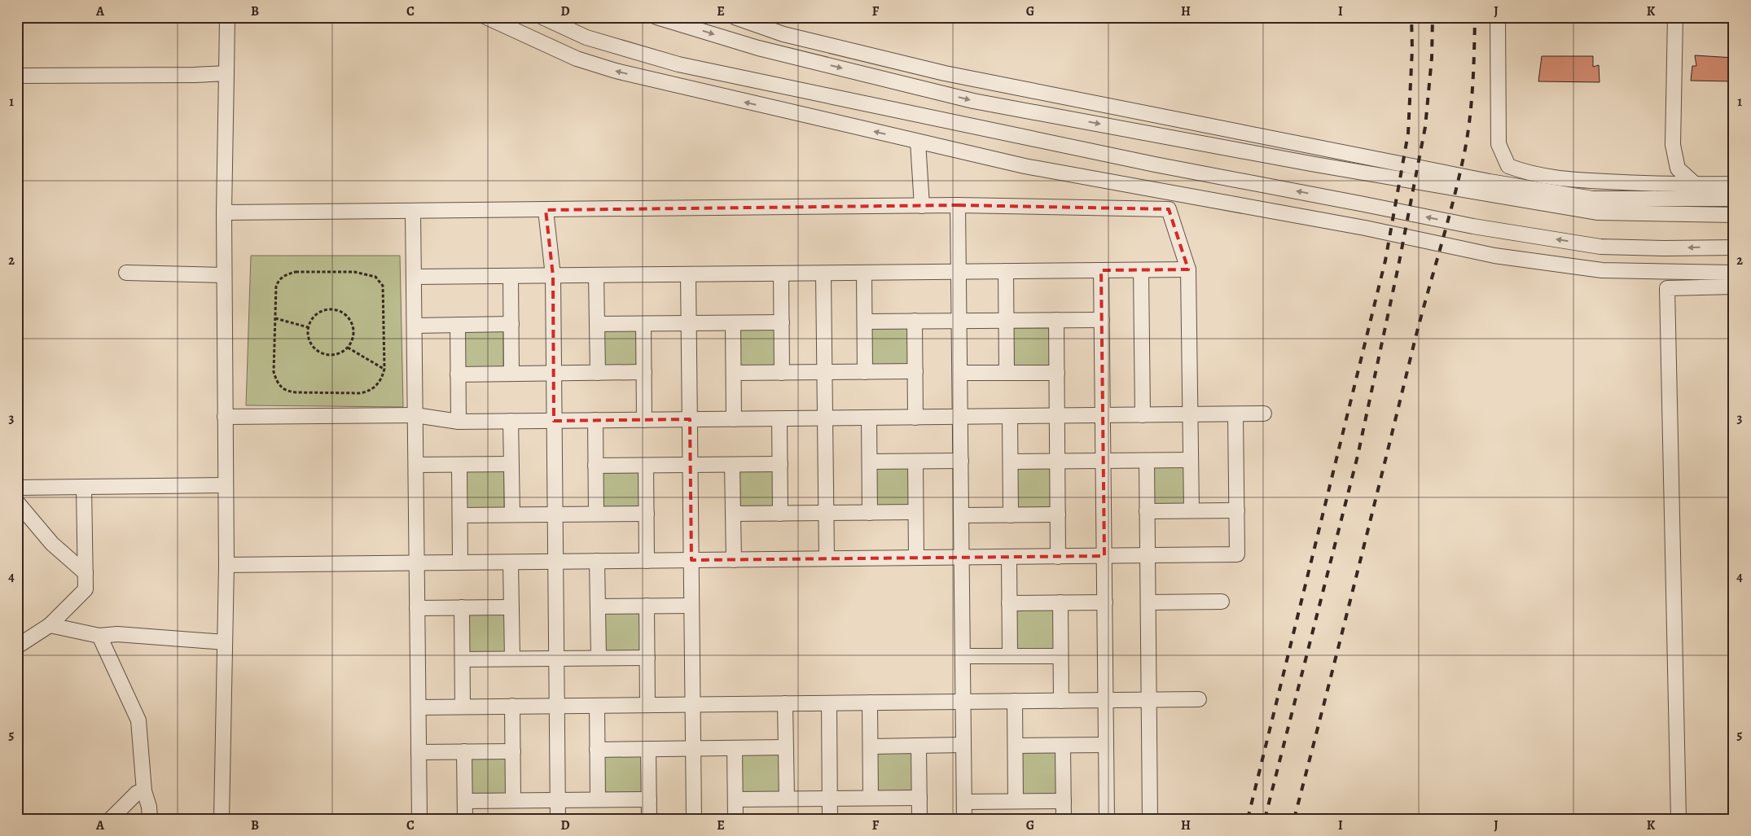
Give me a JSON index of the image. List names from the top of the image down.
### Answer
{
  "grid": {
    "columns": [
      "A",
      "B",
      "C",
      "D",
      "E",
      "F",
      "G",
      "H",
      "I",
      "J",
      "K"
    ],
    "rows": [
      "1",
      "2",
      "3",
      "4",
      "5"
    ]
  }
}
